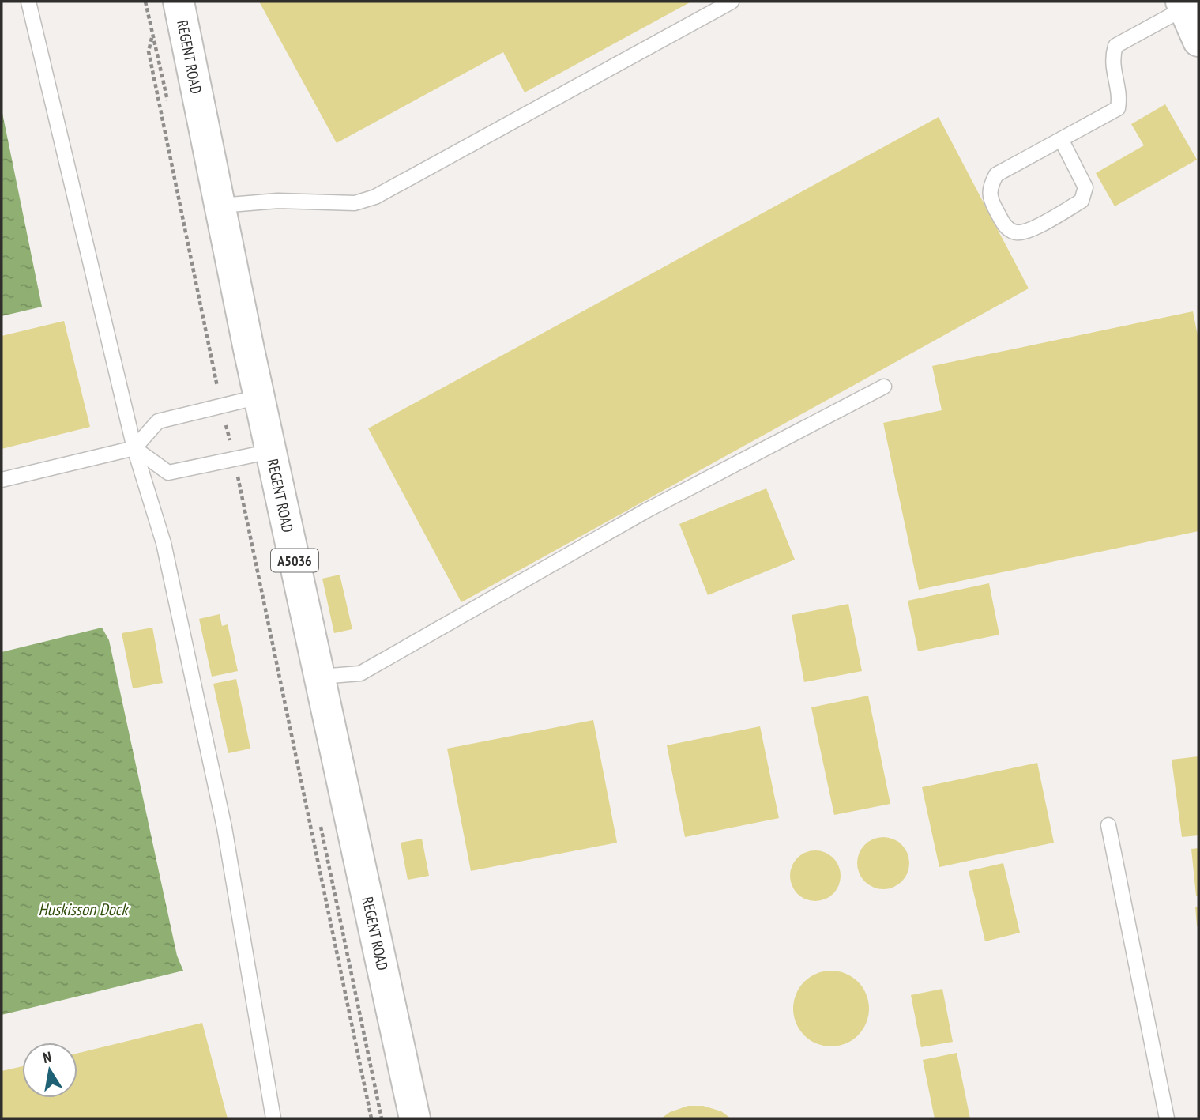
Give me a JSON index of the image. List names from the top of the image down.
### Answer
{
  "streets": {
    "main road": ["REGENT ROAD", "A5036"]
  },
  "water": ["Huskisson Dock"],
  "north": "top"
}
